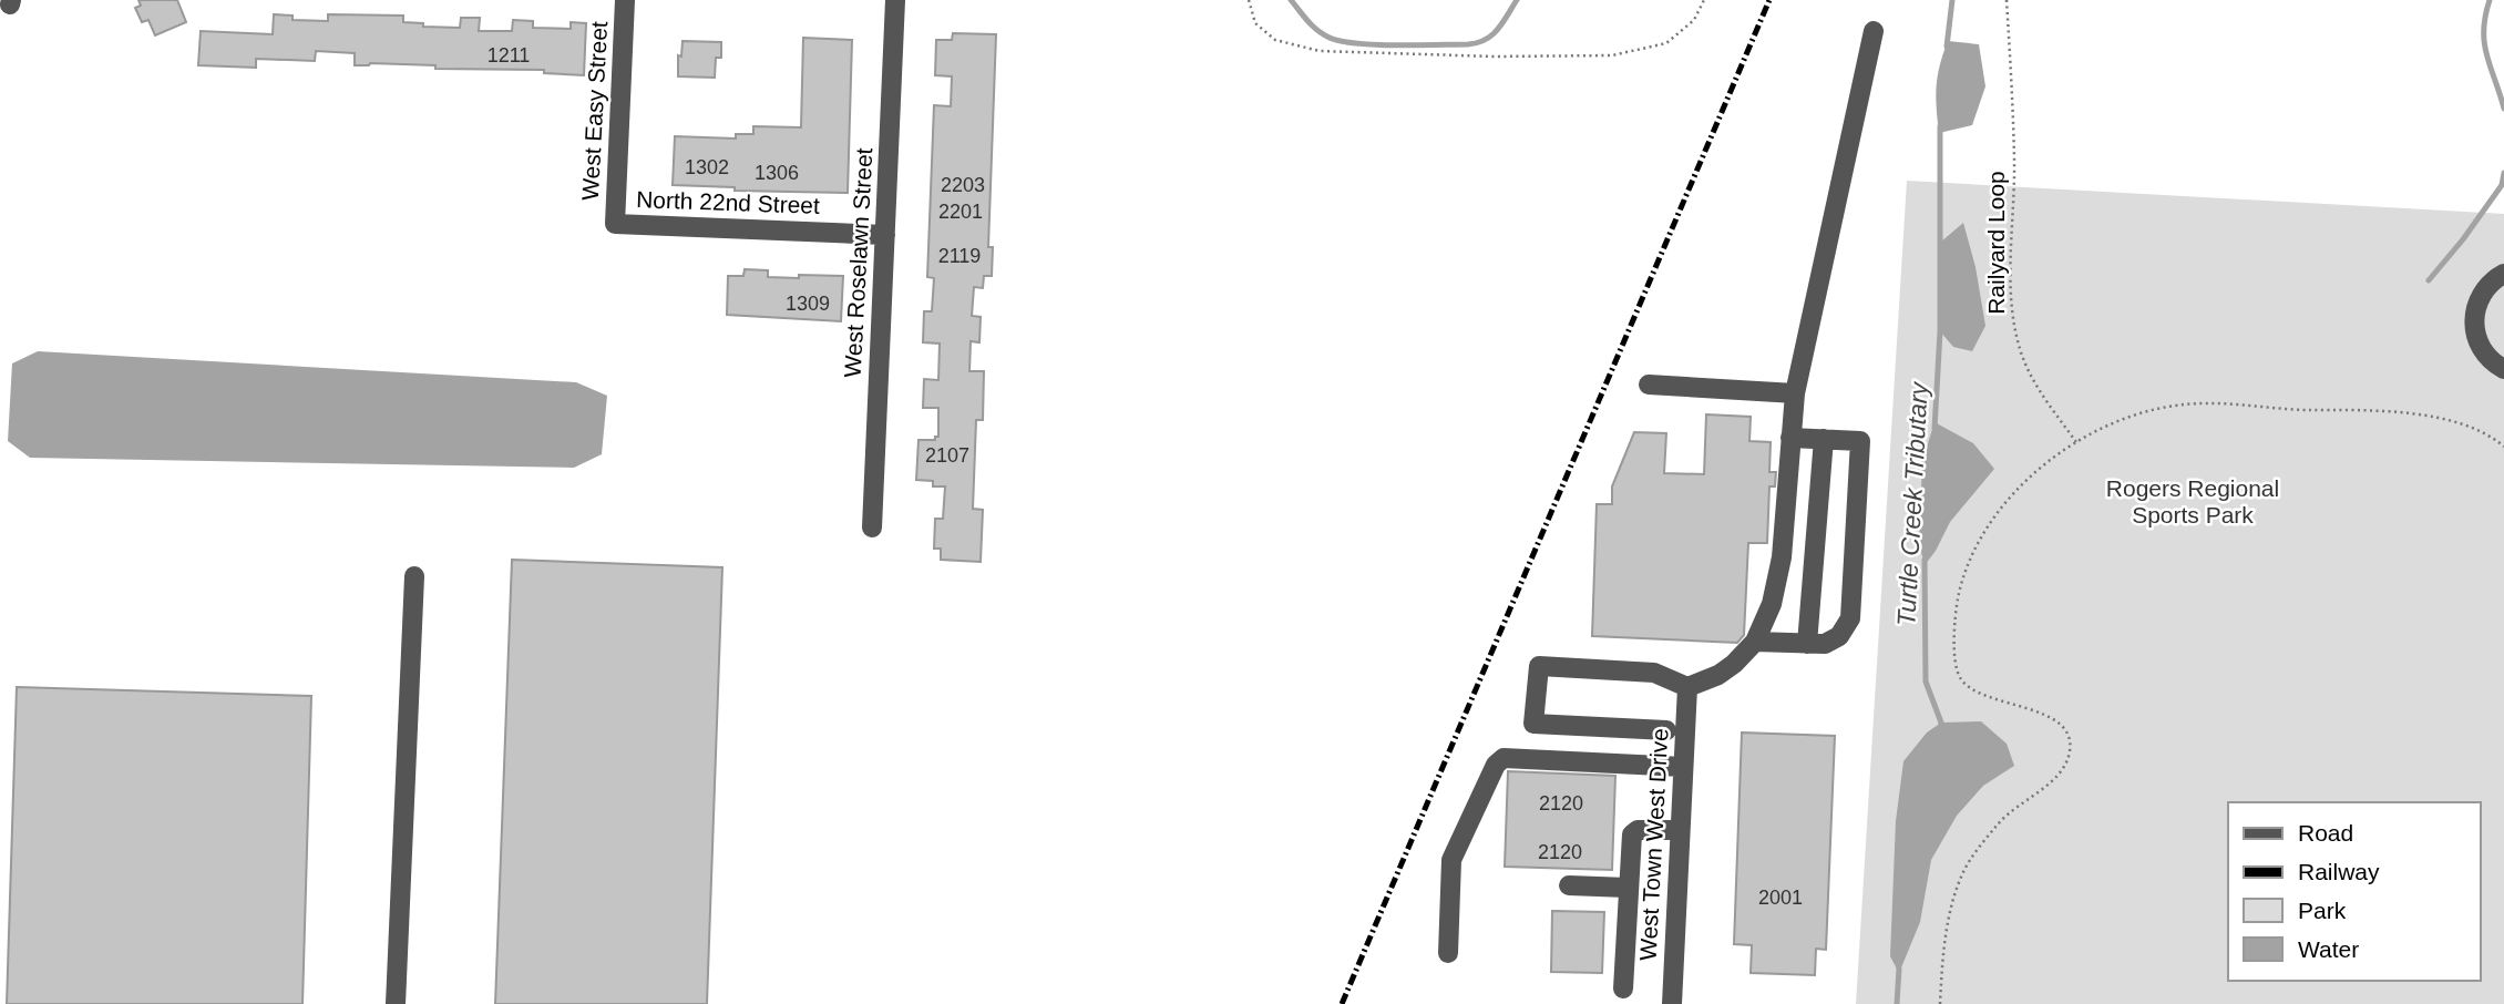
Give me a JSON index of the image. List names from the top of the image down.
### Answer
{
  "streets": {
    "street": [
      "West Easy Street",
      "North 22nd Street",
      "West Roselawn Street",
      "West Town West Drive"
    ],
    "path": ["Railyard Loop"]
  },
  "crossings": [
    ["West Easy Street", "North 22nd Street"],
    ["North 22nd Street", "West Roselawn Street"]
  ],
  "water": ["Turtle Creek Tributary"],
  "parks": ["Rogers Regional Sports Park"],
  "house_numbers": [
    "1211",
    "1302",
    "1306",
    "2203",
    "2201",
    "2119",
    "1309",
    "2107",
    "2120",
    "2120",
    "2001"
  ],
  "legend": [
    "Road",
    "Railway",
    "Park",
    "Water"
  ]
}
